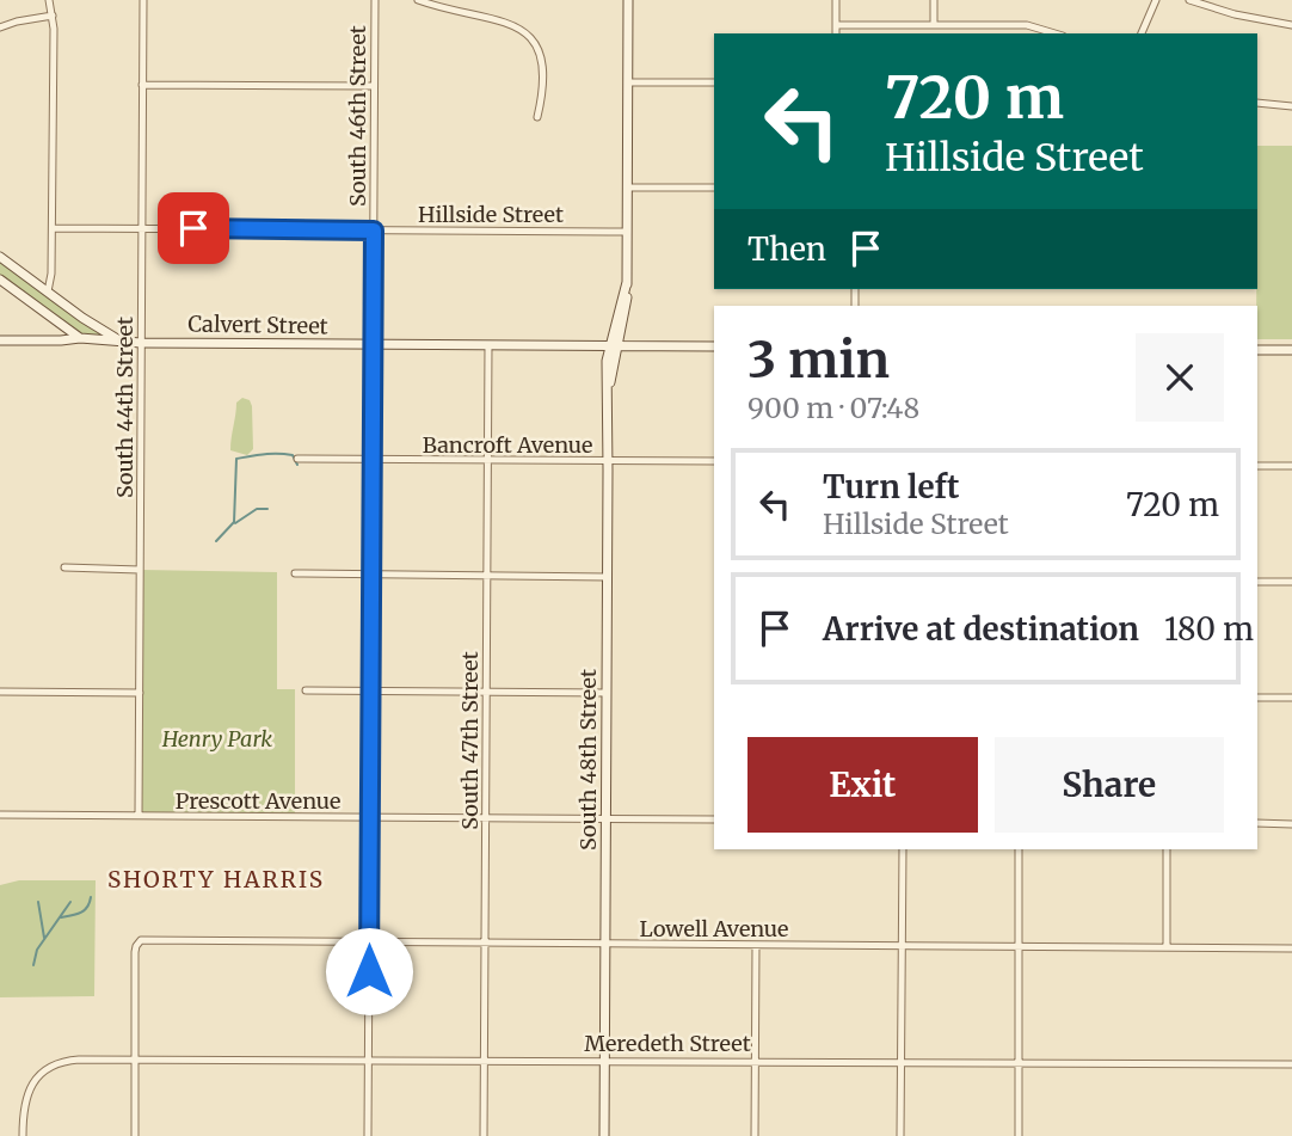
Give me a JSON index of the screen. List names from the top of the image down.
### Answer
{
  "streets": {
    "main road": ["Calvert Street", "South 48th Street"],
    "street": [
      "South 46th Street",
      "Hillside Street",
      "South 44th Street",
      "Bancroft Avenue",
      "South 47th Street",
      "Prescott Avenue",
      "Lowell Avenue",
      "Meredeth Street"
    ]
  },
  "crossings": [
    ["South 46th Street", "Hillside Street"],
    ["South 46th Street", "Calvert Street"],
    ["South 46th Street", "Bancroft Avenue"],
    ["South 46th Street", "Prescott Avenue"],
    ["South 46th Street", "Lowell Avenue"],
    ["South 46th Street", "Meredeth Street"],
    ["Hillside Street", "South 44th Street"],
    ["Hillside Street", "South 48th Street"],
    ["Calvert Street", "South 44th Street"],
    ["Calvert Street", "South 47th Street"],
    ["Calvert Street", "South 48th Street"],
    ["South 44th Street", "Prescott Avenue"],
    ["Bancroft Avenue", "South 47th Street"],
    ["Bancroft Avenue", "South 48th Street"],
    ["South 47th Street", "Prescott Avenue"],
    ["South 47th Street", "Lowell Avenue"],
    ["South 47th Street", "Meredeth Street"],
    ["South 48th Street", "Prescott Avenue"],
    ["South 48th Street", "Lowell Avenue"],
    ["South 48th Street", "Meredeth Street"],
    ["Lowell Avenue", "Meredeth Street"]
  ],
  "districts": ["SHORTY HARRIS"],
  "parks": ["Henry Park"],
  "page": {
    "turn": ["720 m", "Hillside Street"],
    "then": "Then",
    "heading": ["3 min", "900 m · 07:48"],
    "list": [
      {
        "name": "Turn left",
        "note": "Hillside Street",
        "value": "720 m"
      },
      {
        "name": "Arrive at destination",
        "value": "180 m"
      }
    ],
    "buttons": ["Exit", "Share"]
  }
}
